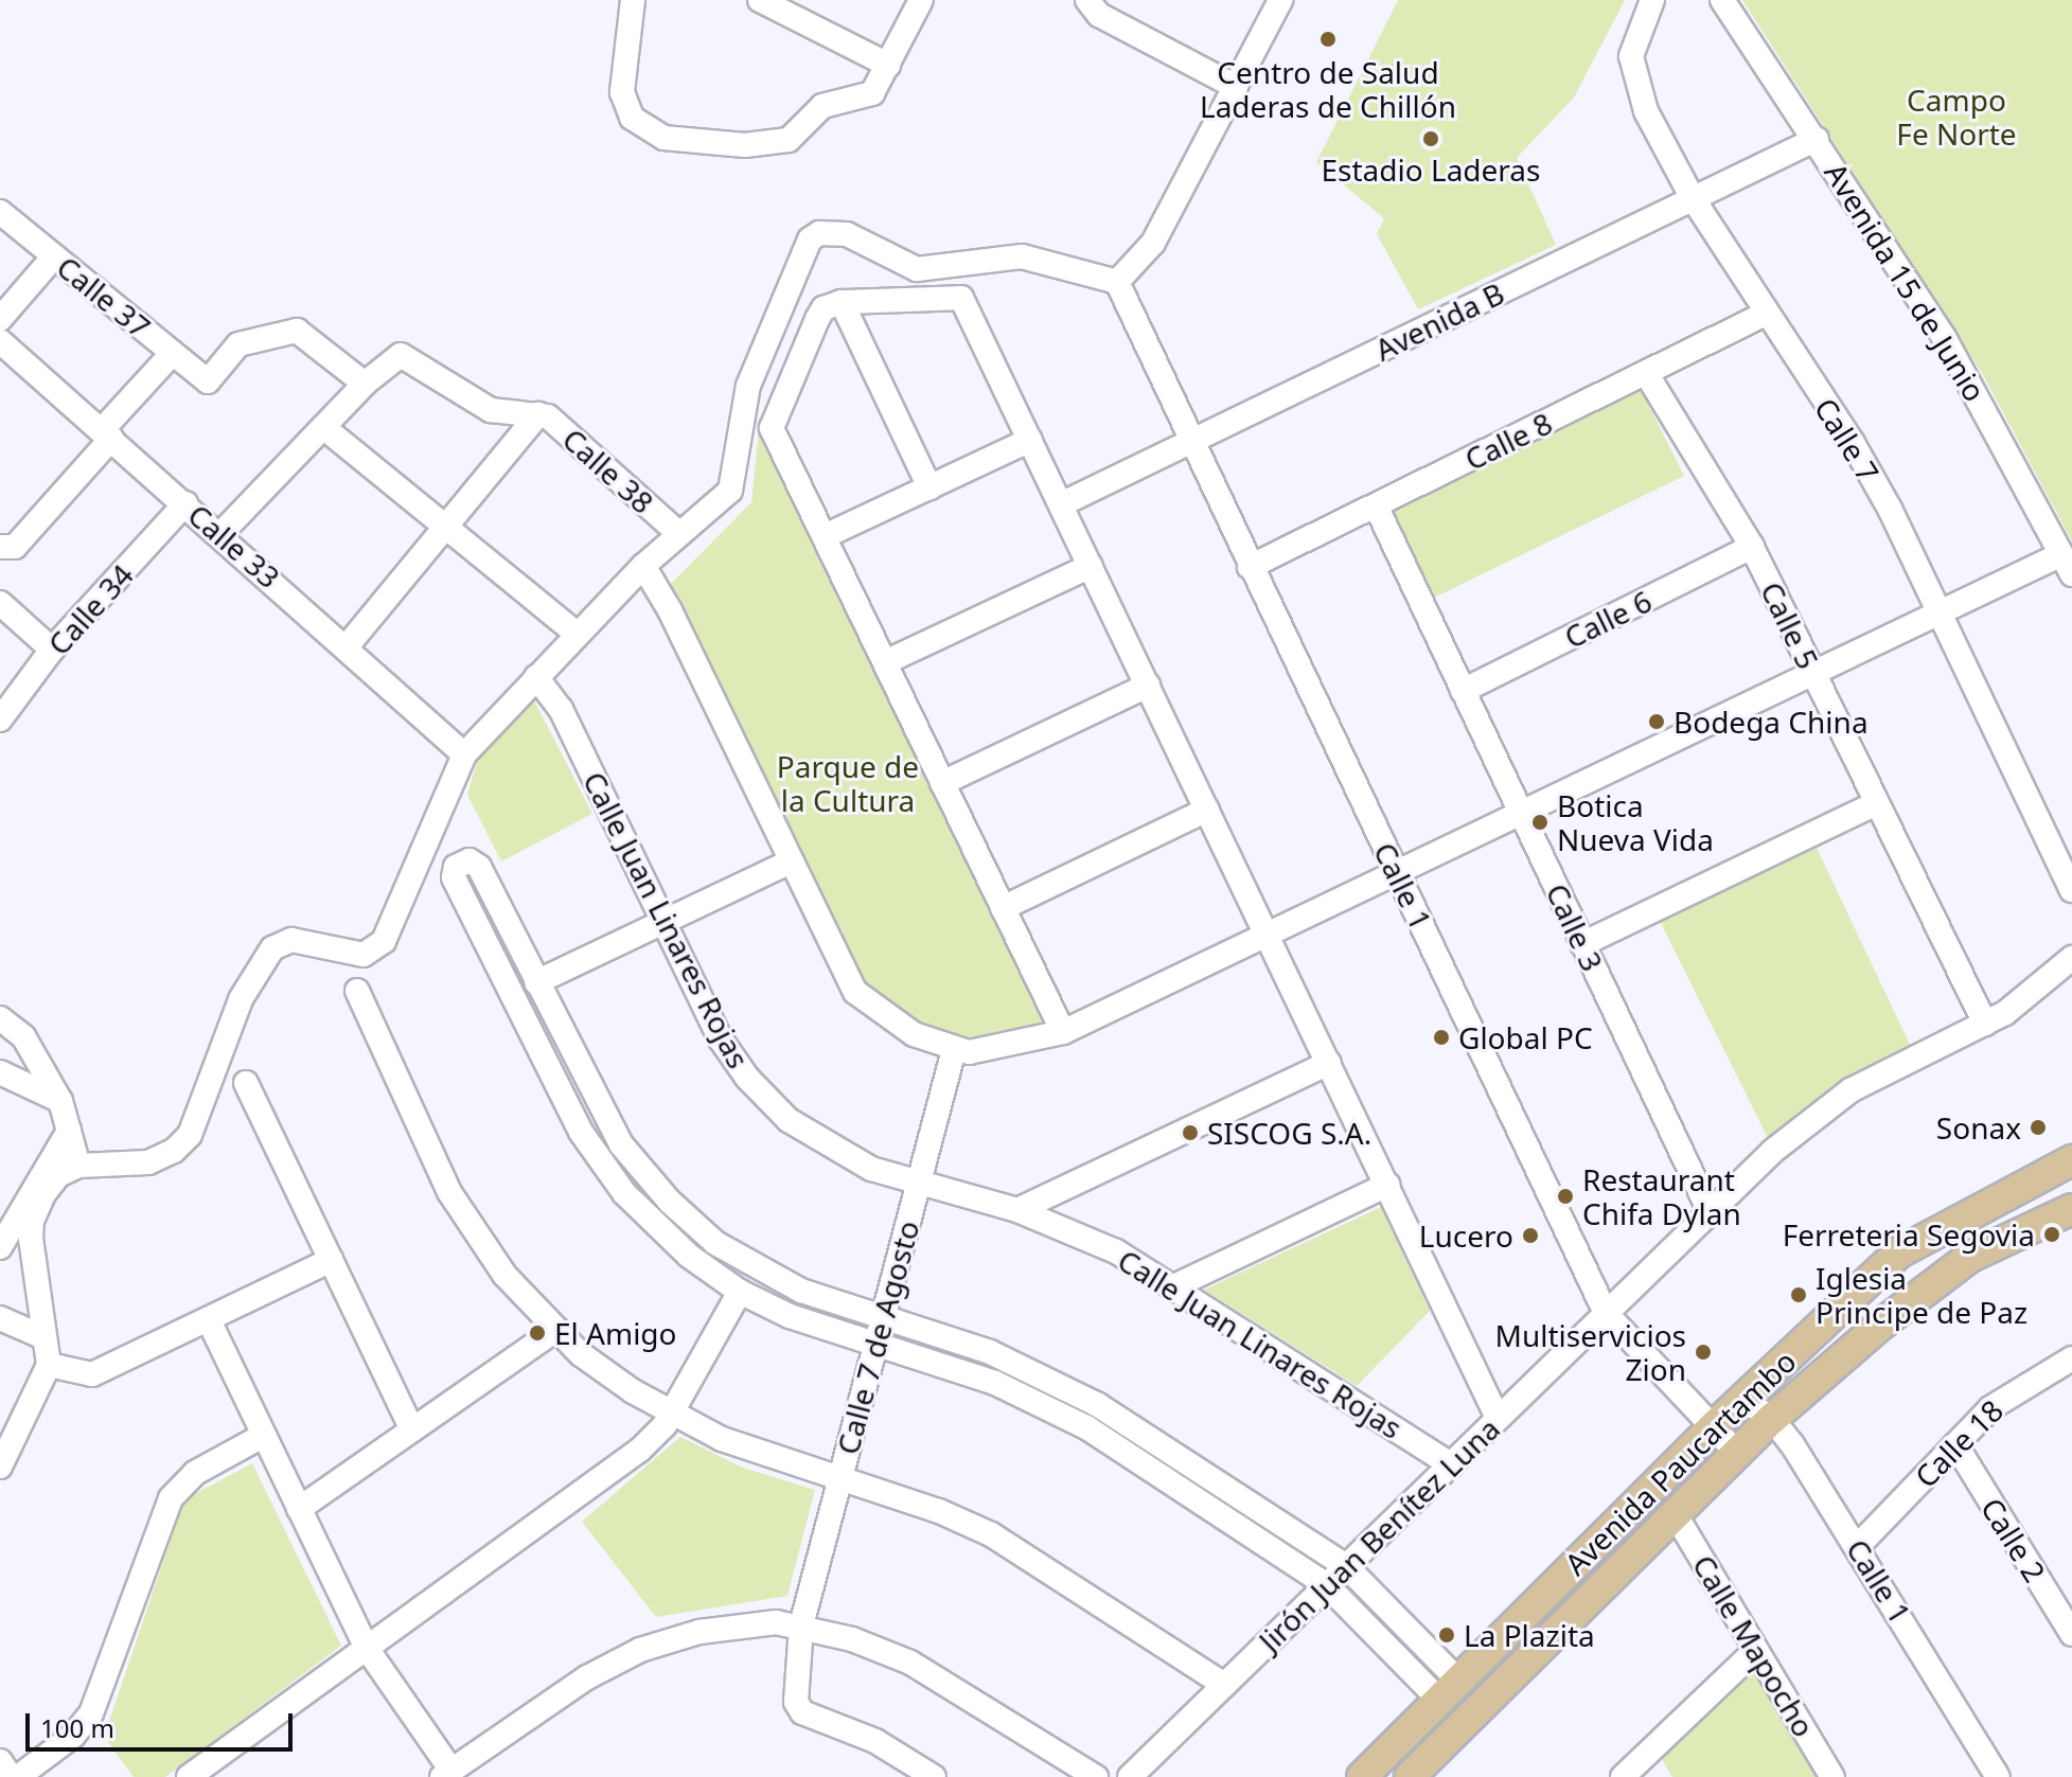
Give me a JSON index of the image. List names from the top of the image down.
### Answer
{
  "streets": {
    "main road": ["Avenida Paucartambo"],
    "street": [
      "Avenida 15 de Junio",
      "Calle 37",
      "Avenida B",
      "Calle 7",
      "Calle 8",
      "Calle 38",
      "Calle 33",
      "Calle 34",
      "Calle 6",
      "Calle 5",
      "Calle 1",
      "Calle Juan Linares Rojas",
      "Calle 3",
      "Calle 7 de Agosto",
      "Calle 18",
      "Jirón Juan Benítez Luna",
      "Calle 2",
      "Calle Mapocho"
    ]
  },
  "crossings": [
    ["Avenida 15 de Junio", "Avenida B"],
    ["Calle 37", "Calle 38"],
    ["Avenida B", "Calle 7"],
    ["Avenida B", "Calle 1"],
    ["Calle 7", "Calle 8"],
    ["Calle 8", "Calle 5"],
    ["Calle 8", "Calle 1"],
    ["Calle 8", "Calle 3"],
    ["Calle 33", "Calle 34"],
    ["Calle 6", "Calle 5"],
    ["Calle 6", "Calle 3"],
    ["Calle 5", "Jirón Juan Benítez Luna"],
    ["Calle 1", "Calle 18"],
    ["Calle 1", "Avenida Paucartambo"],
    ["Calle 1", "Jirón Juan Benítez Luna"],
    ["Calle Juan Linares Rojas", "Calle 7 de Agosto"],
    ["Calle Juan Linares Rojas", "Jirón Juan Benítez Luna"],
    ["Calle 3", "Jirón Juan Benítez Luna"],
    ["Calle 18", "Calle 2"],
    ["Avenida Paucartambo", "Calle Mapocho"]
  ],
  "parks": ["Campo Fe Norte", "Parque de la Cultura"],
  "places": [
    "Centro de Salud Laderas de Chillón",
    "Estadio Laderas",
    "Bodega China",
    "Botica Nueva Vida",
    "Global PC",
    "Sonax",
    "SISCOG S.A.",
    "Restaurant Chifa Dylan",
    "Ferreteria Segovia",
    "Lucero",
    "Iglesia Principe de Paz",
    "El Amigo",
    "Multiservicios Zion",
    "La Plazita"
  ],
  "scale_bar": "100 m"
}
